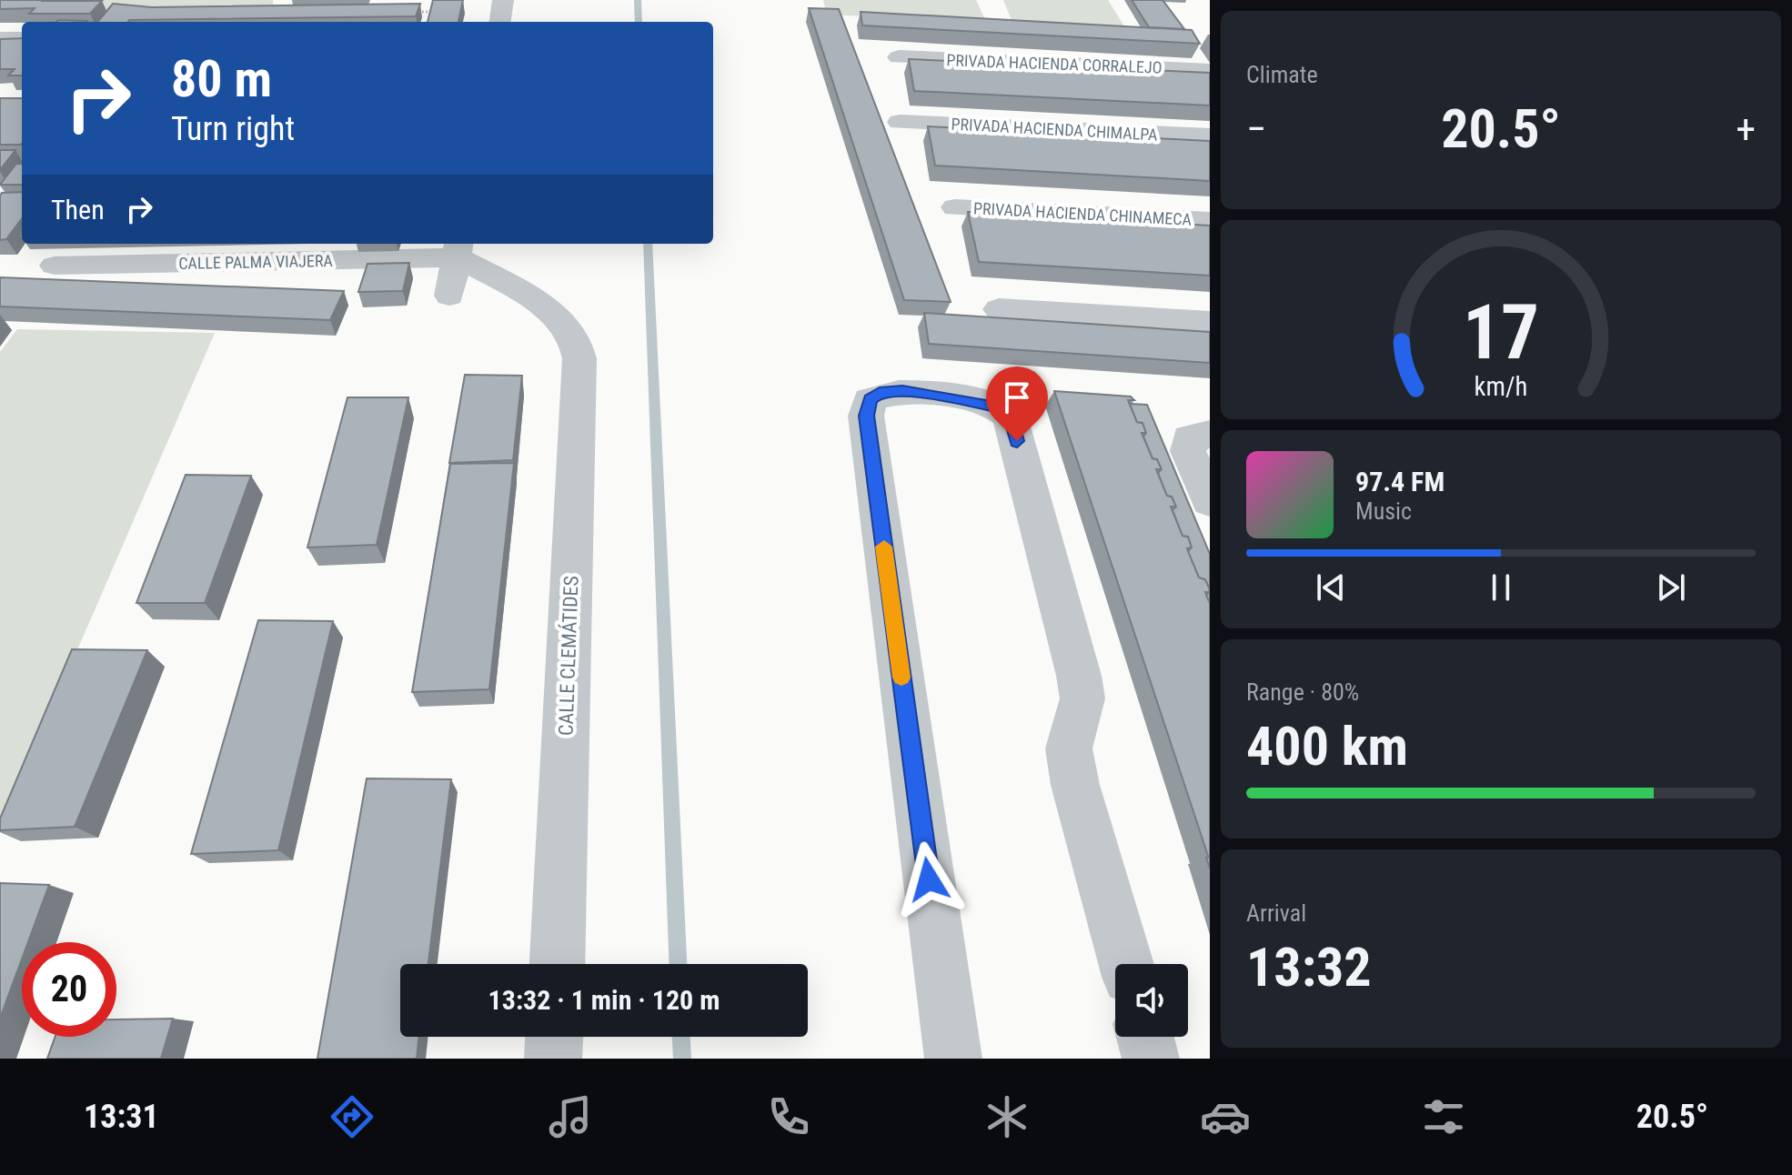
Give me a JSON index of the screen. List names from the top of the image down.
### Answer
{
  "streets": {
    "street": [
      "PRIVADA HACIENDA CORRALEJO",
      "PRIVADA HACIENDA CHIMALPA",
      "PRIVADA HACIENDA CHINAMECA",
      "CALLE PALMA VIAJERA",
      "CALLE CLEMÁTIDES"
    ]
  },
  "crossings": [
    ["CALLE PALMA VIAJERA", "CALLE CLEMÁTIDES"]
  ],
  "page": {
    "tile": [
      "Climate",
      ["Range · 80%", "400 km"],
      ["Arrival", "13:32"]
    ],
    "turn": ["80 m", "Turn right"],
    "heat": ["−", "20.5°", "+"],
    "then": "Then",
    "song": ["97.4 FM", "Music"],
    "limit": "20",
    "trip": "13:32 · 1 min · 120 m",
    "tabs": ["13:31", "20.5°"],
    "gauge": ["17", "km/h"]
  }
}
